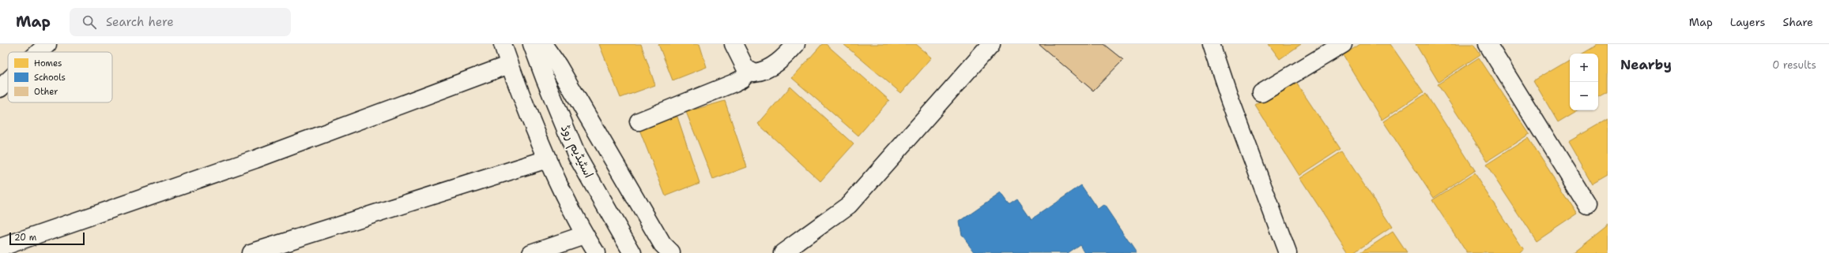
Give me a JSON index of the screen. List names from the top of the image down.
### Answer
{
  "streets": {
    "street": ["اسٹیڈیم روڈ"]
  },
  "legend": ["Homes", "Schools", "Other"],
  "scale_bar": "20 m",
  "page": {
    "header": "Map",
    "search": "Search here",
    "nav": ["Map", "Layers", "Share"],
    "heading": ["Nearby", "0 results"],
    "map_buttons": ["+", "−"],
    "scale": "20 m"
  }
}
